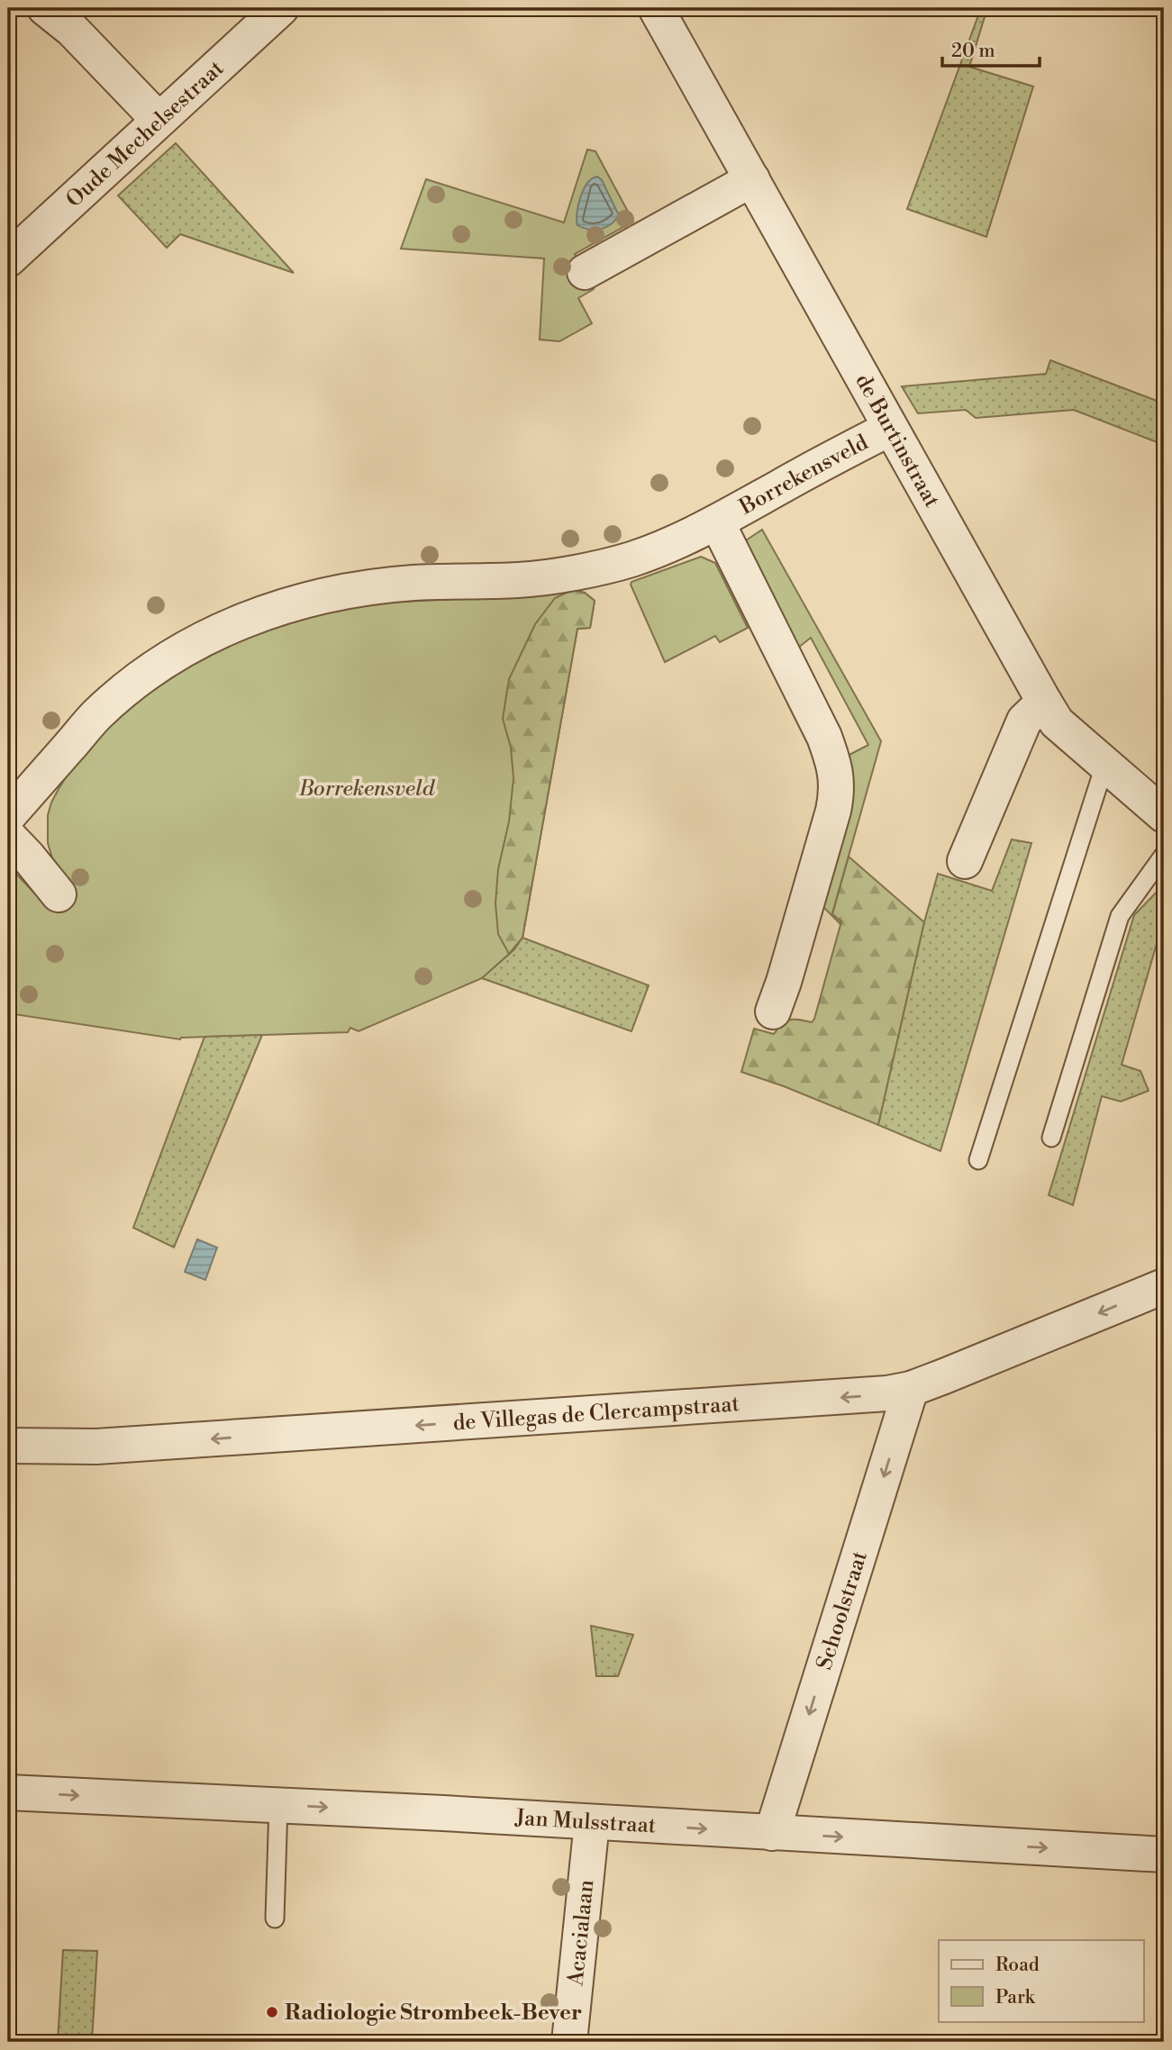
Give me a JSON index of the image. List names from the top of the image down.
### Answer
{
  "streets": {
    "street": [
      "Oude Mechelsestraat",
      "de Burtinstraat",
      "Borrekensveld",
      "de Villegas de Clercampstraat",
      "Schoolstraat",
      "Jan Mulsstraat",
      "Acacialaan"
    ]
  },
  "crossings": [
    ["de Burtinstraat", "Borrekensveld"],
    ["de Villegas de Clercampstraat", "Schoolstraat"],
    ["Schoolstraat", "Jan Mulsstraat"],
    ["Jan Mulsstraat", "Acacialaan"]
  ],
  "one_way": ["de Villegas de Clercampstraat", "Schoolstraat", "Jan Mulsstraat"],
  "parks": ["Borrekensveld"],
  "places": ["Radiologie Strombeek-Bever"],
  "legend": ["Road", "Park"],
  "scale_bar": "20 m"
}
